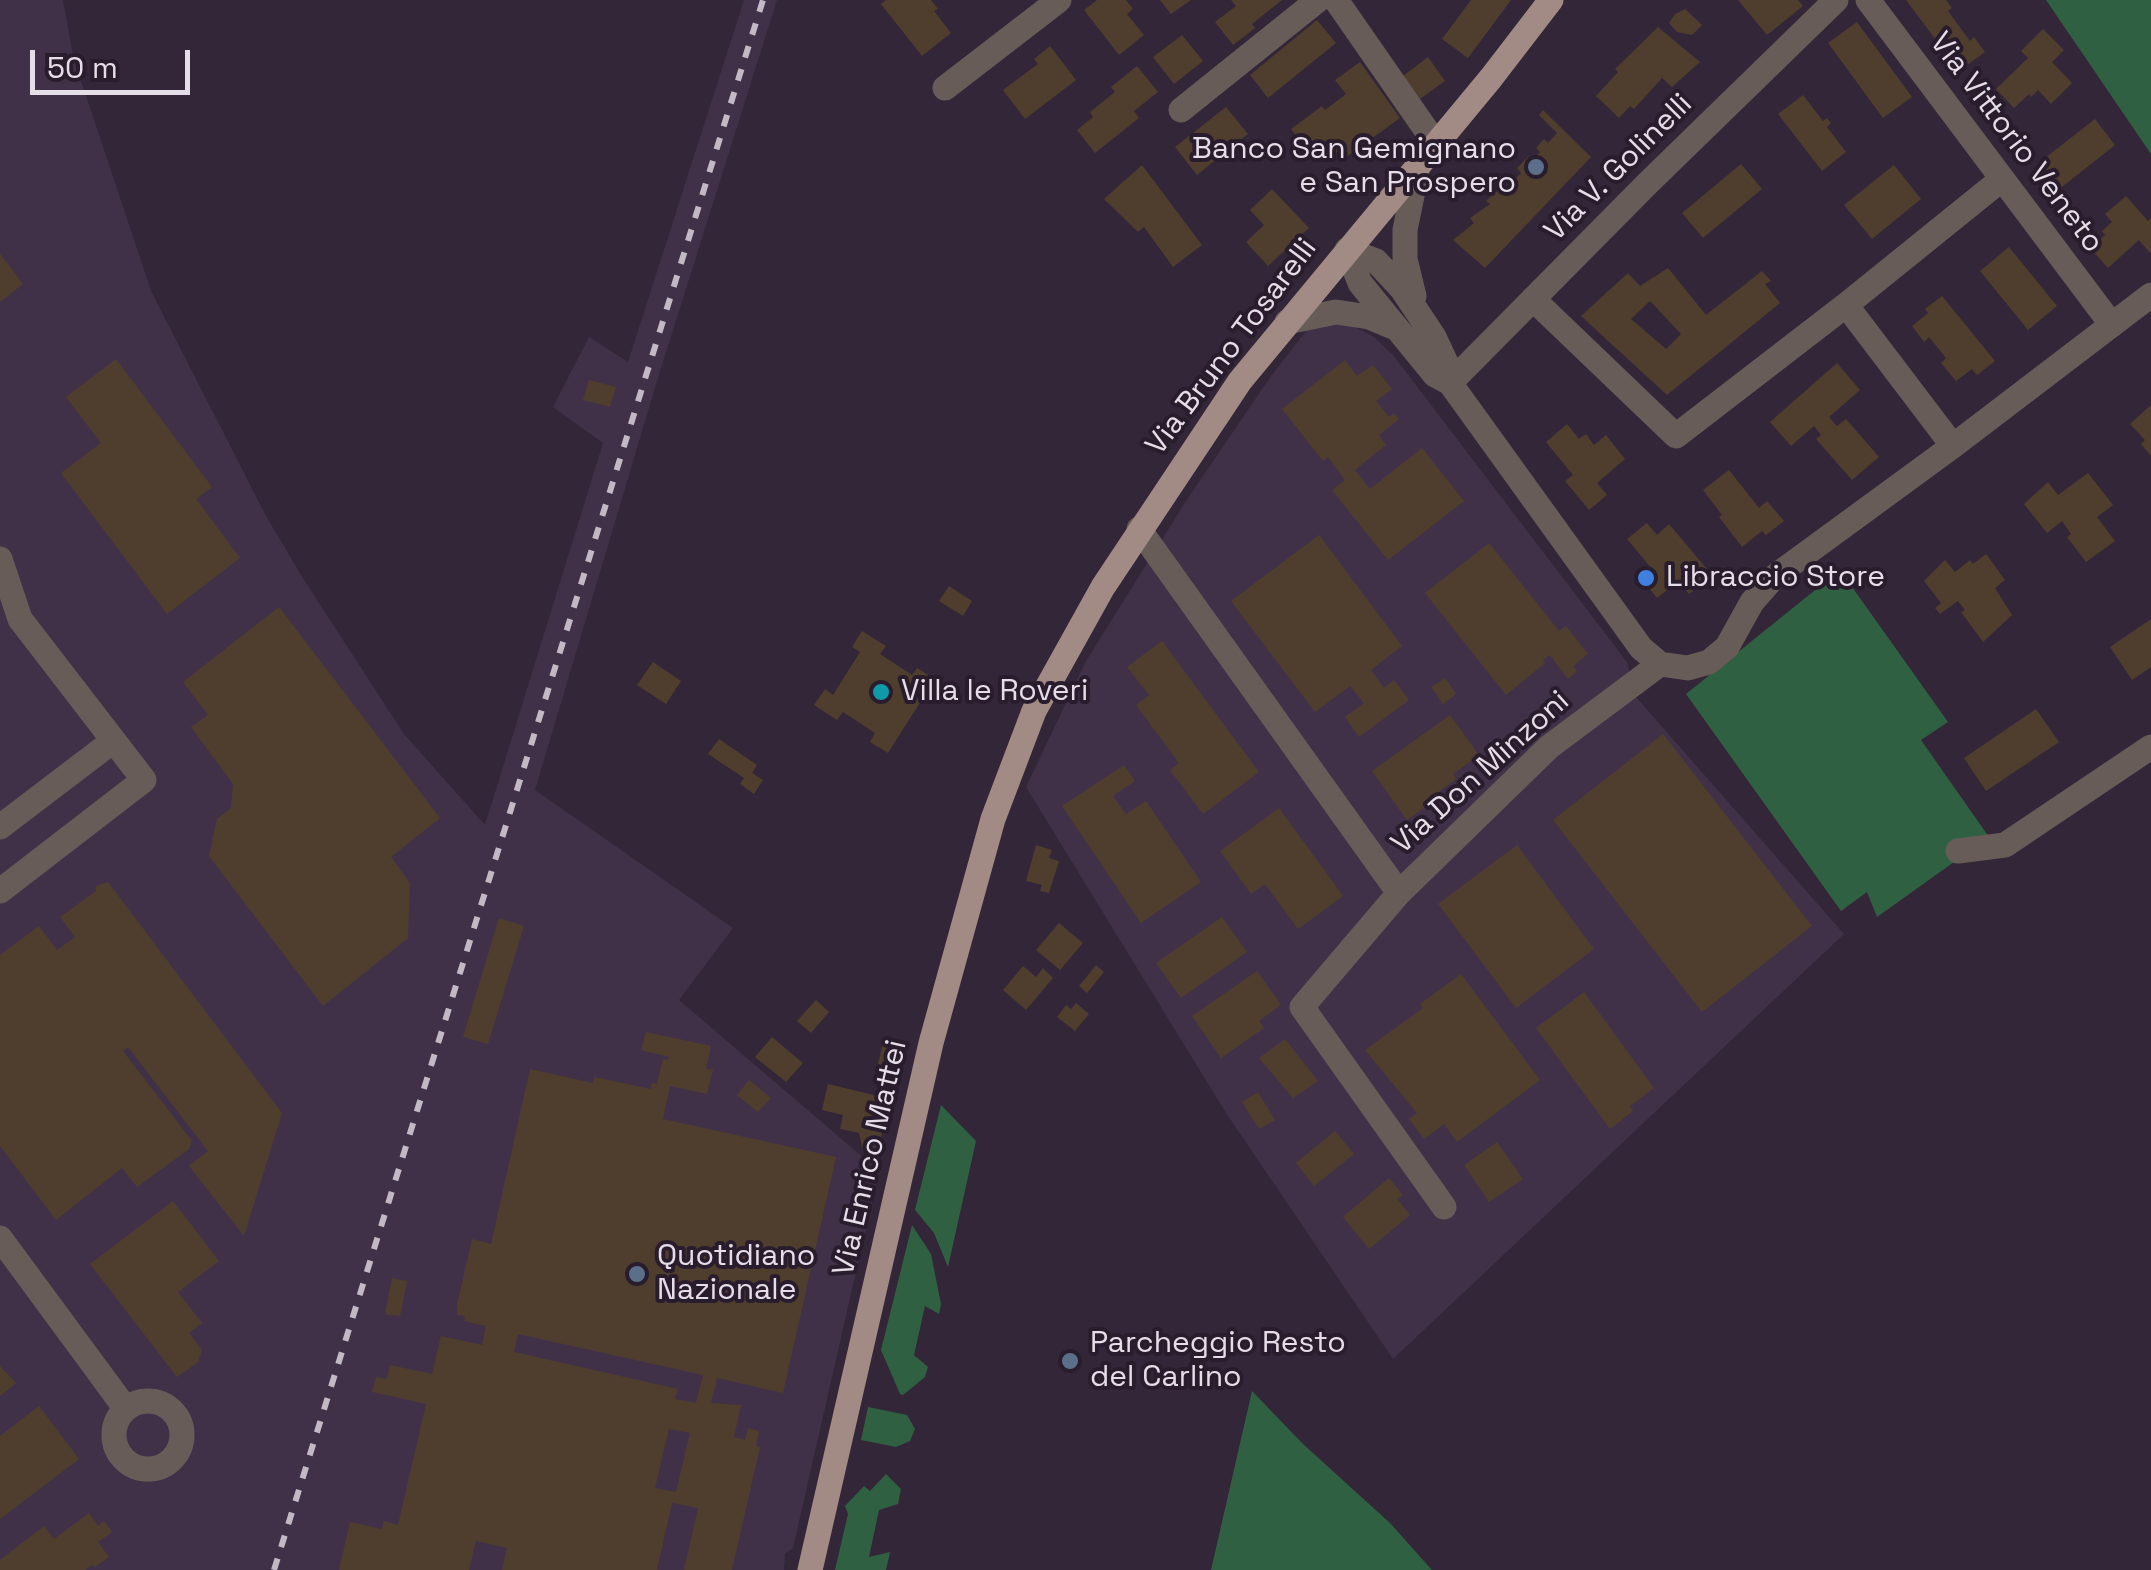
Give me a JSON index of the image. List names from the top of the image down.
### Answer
{
  "streets": {
    "main road": ["Via Bruno Tosarelli", "Via Enrico Mattei"],
    "street": ["Via Vittorio Veneto", "Via V. Golinelli", "Via Don Minzoni"]
  },
  "crossings": [
    ["Via Bruno Tosarelli", "Via Enrico Mattei"]
  ],
  "places": [
    "Banco San Gemignano e San Prospero",
    "Libraccio Store",
    "Villa le Roveri",
    "Quotidiano Nazionale",
    "Parcheggio Resto del Carlino"
  ],
  "scale_bar": "50 m"
}
